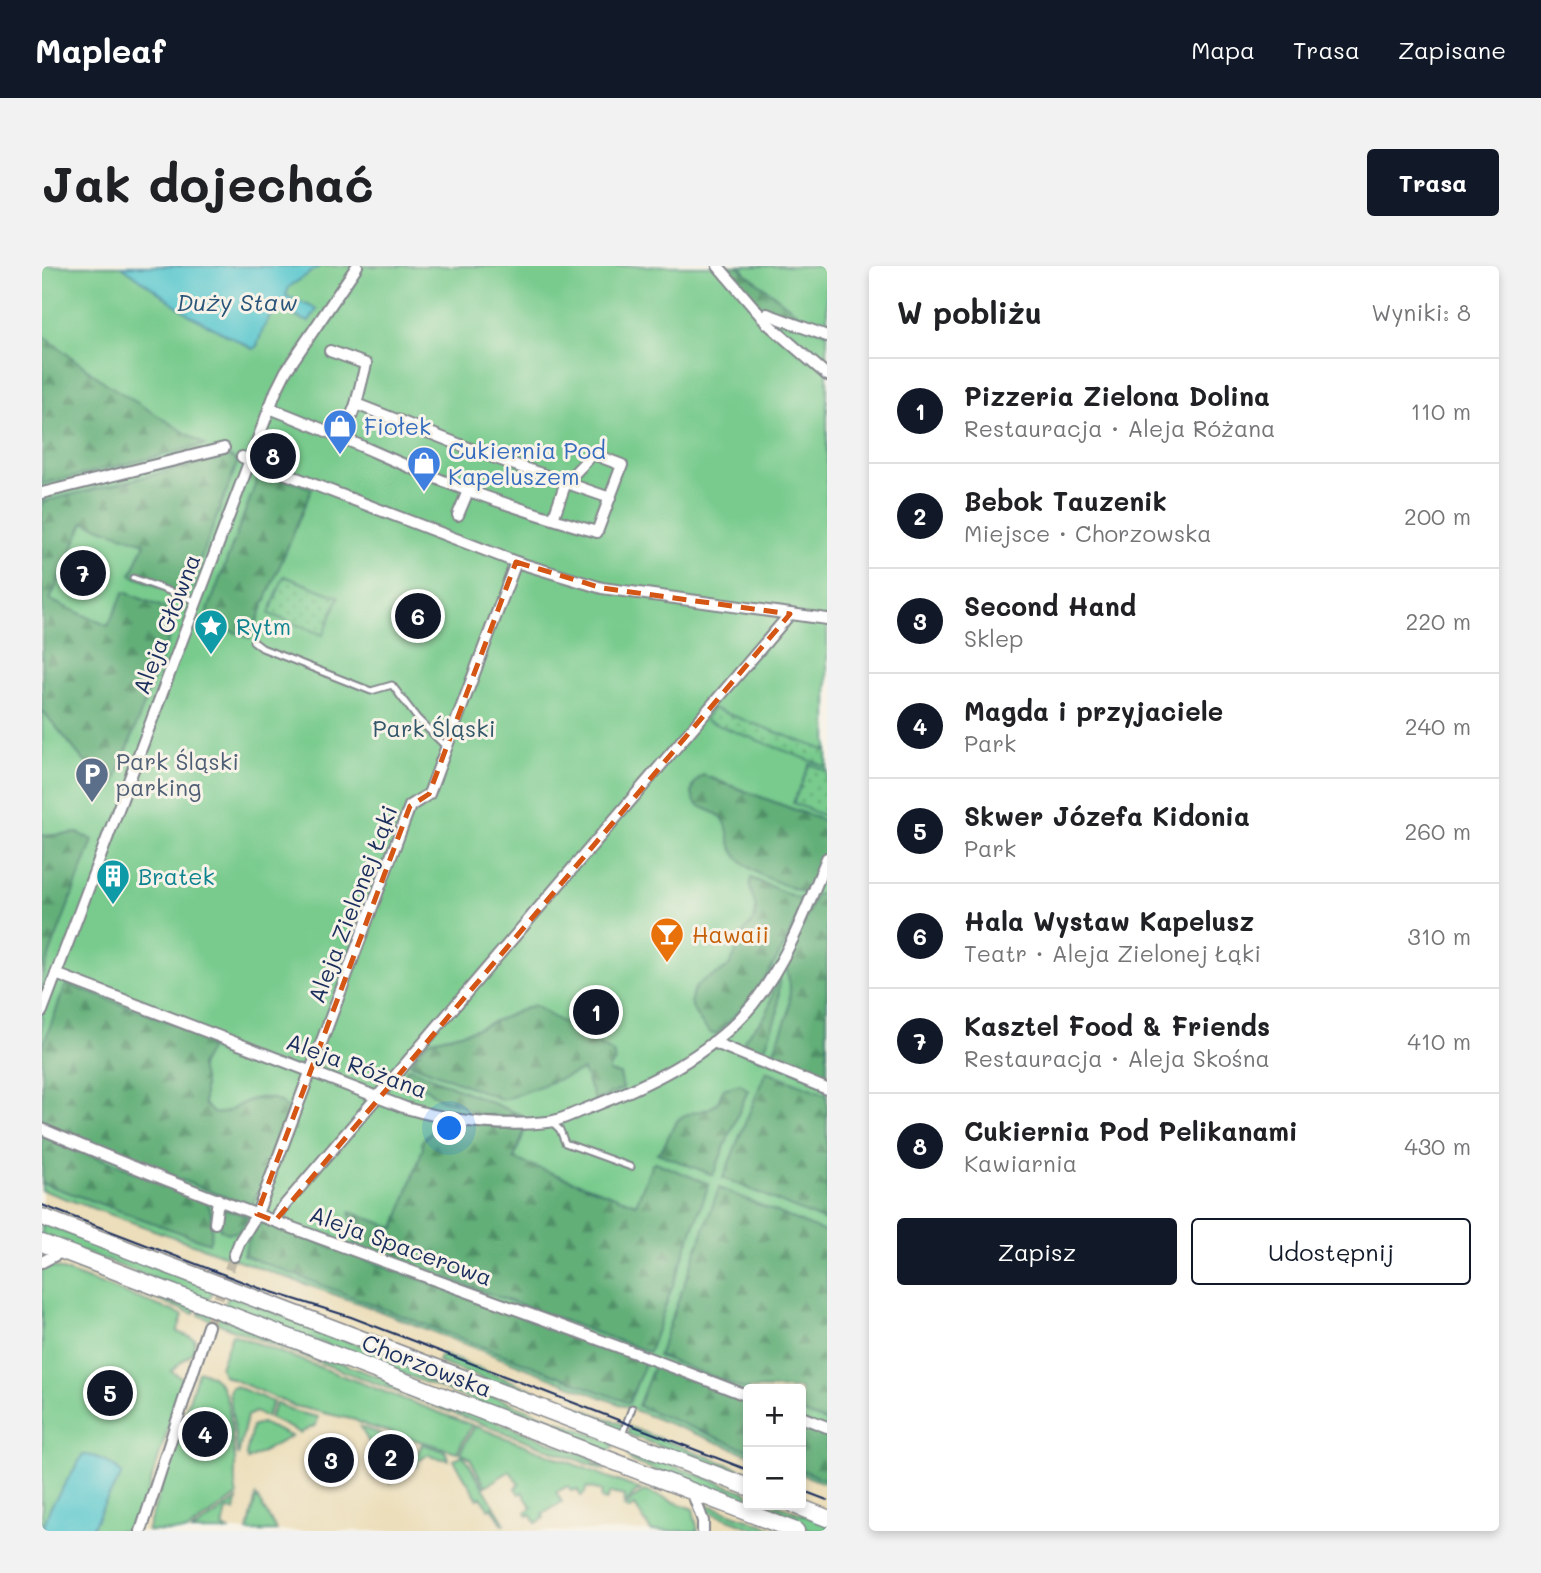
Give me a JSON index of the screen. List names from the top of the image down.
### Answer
{
  "streets": {
    "main road": ["Chorzowska"],
    "street": [
      "Aleja Główna",
      "Aleja Zielonej Łąki",
      "Aleja Różana",
      "Aleja Spacerowa"
    ]
  },
  "crossings": [
    ["Aleja Główna", "Aleja Różana"],
    ["Aleja Zielonej Łąki", "Aleja Różana"],
    ["Aleja Zielonej Łąki", "Aleja Spacerowa"]
  ],
  "water": ["Duży Staw"],
  "parks": ["Park Śląski"],
  "places": {
    "shop": ["Fiołek", "Cukiernia Pod Kapeluszem"],
    "place": ["Rytm"],
    "parking": ["Park Śląski parking"],
    "building": ["Bratek"],
    "bar": ["Hawaii"]
  },
  "page": {
    "header": "Mapleaf",
    "nav": ["Mapa", "Trasa", "Zapisane"],
    "buttons": [
      "Trasa",
      ["Zapisz", "Udostępnij"]
    ],
    "title": "Jak dojechać",
    "heading": ["W pobliżu", "Wyniki: 8"],
    "list": [
      {
        "mark": "1",
        "name": "Pizzeria Zielona Dolina",
        "note": "Restauracja · Aleja Różana",
        "value": "110 m"
      },
      {
        "mark": "2",
        "name": "Bebok Tauzenik",
        "note": "Miejsce · Chorzowska",
        "value": "200 m"
      },
      {
        "mark": "3",
        "name": "Second Hand",
        "note": "Sklep",
        "value": "220 m"
      },
      {
        "mark": "4",
        "name": "Magda i przyjaciele",
        "note": "Park",
        "value": "240 m"
      },
      {
        "mark": "5",
        "name": "Skwer Józefa Kidonia",
        "note": "Park",
        "value": "260 m"
      },
      {
        "mark": "6",
        "name": "Hala Wystaw Kapelusz",
        "note": "Teatr · Aleja Zielonej Łąki",
        "value": "310 m"
      },
      {
        "mark": "7",
        "name": "Kasztel Food & Friends",
        "note": "Restauracja · Aleja Skośna",
        "value": "410 m"
      },
      {
        "mark": "8",
        "name": "Cukiernia Pod Pelikanami",
        "note": "Kawiarnia",
        "value": "430 m"
      }
    ],
    "pins": [
      "8",
      "7",
      "6",
      "1",
      "5",
      "4",
      "2",
      "3"
    ],
    "map_buttons": ["+", "−"]
  }
}
